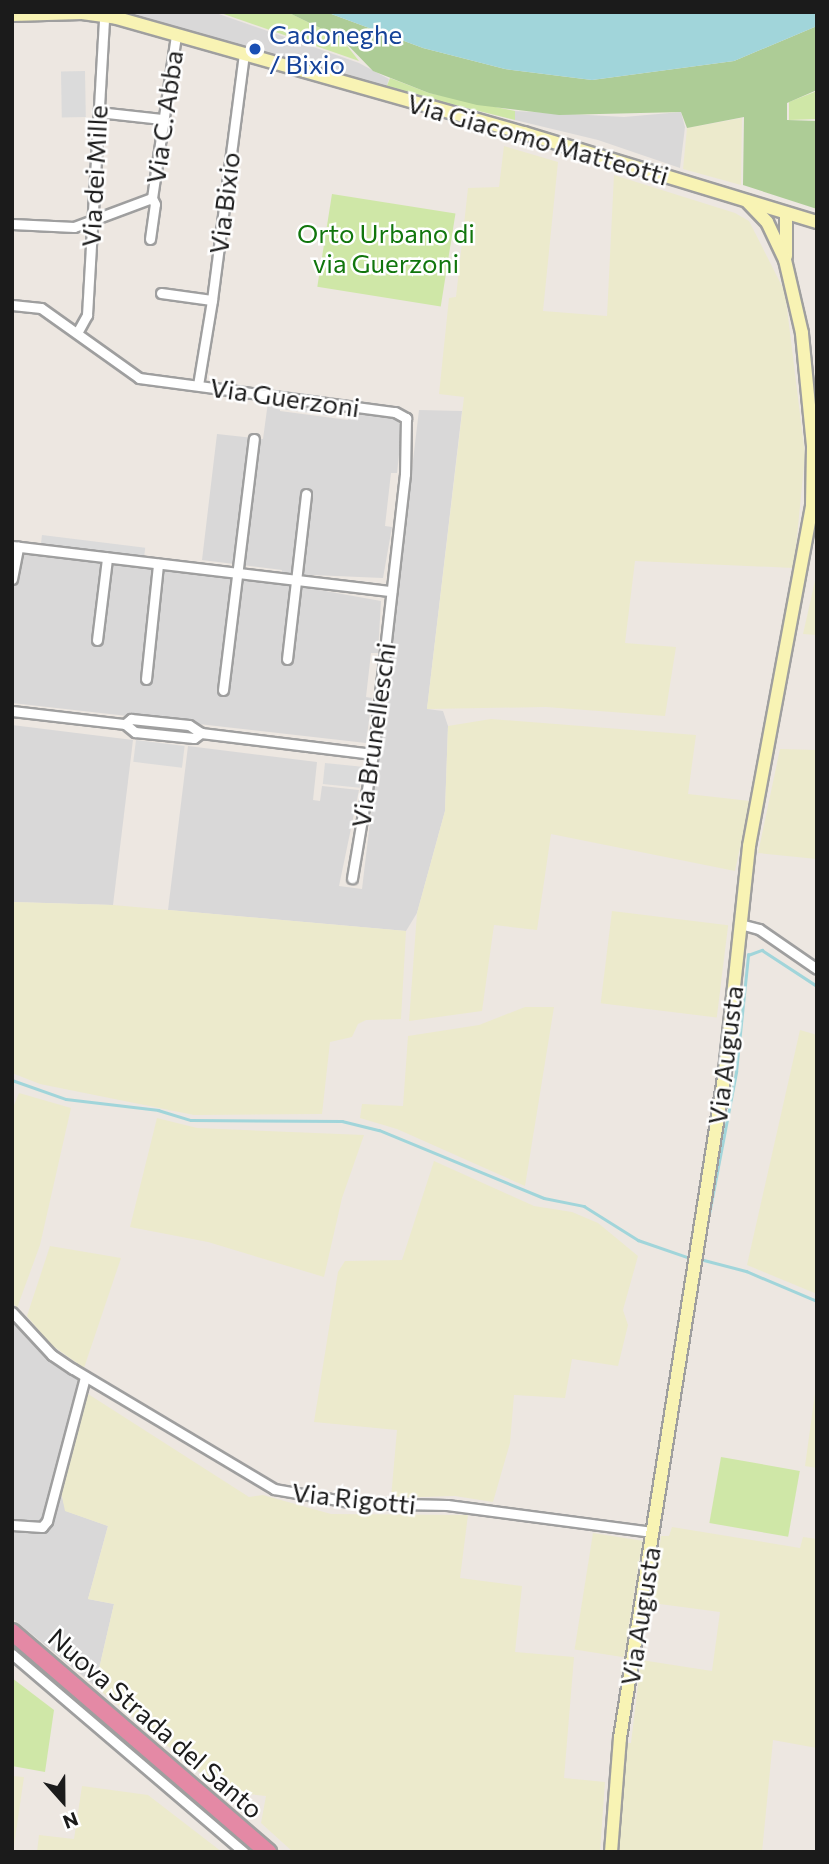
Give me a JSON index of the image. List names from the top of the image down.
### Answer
{
  "streets": {
    "highway": ["Nuova Strada del Santo"],
    "street": [
      "Via C. Abba",
      "Via Giacomo Matteotti",
      "Via dei Mille",
      "Via Bixio",
      "Via Guerzoni",
      "Via Brunelleschi",
      "Via Augusta",
      "Via Rigotti"
    ]
  },
  "crossings": [
    ["Via C. Abba", "Via Giacomo Matteotti"],
    ["Via Giacomo Matteotti", "Via dei Mille"],
    ["Via Giacomo Matteotti", "Via Bixio"],
    ["Via Giacomo Matteotti", "Via Augusta"],
    ["Via dei Mille", "Via Guerzoni"],
    ["Via Bixio", "Via Guerzoni"],
    ["Via Guerzoni", "Via Brunelleschi"],
    ["Via Augusta", "Via Rigotti"]
  ],
  "parks": ["Orto Urbano di via Guerzoni"],
  "places": ["Cadoneghe / Bixio"],
  "north": "bottom"
}
